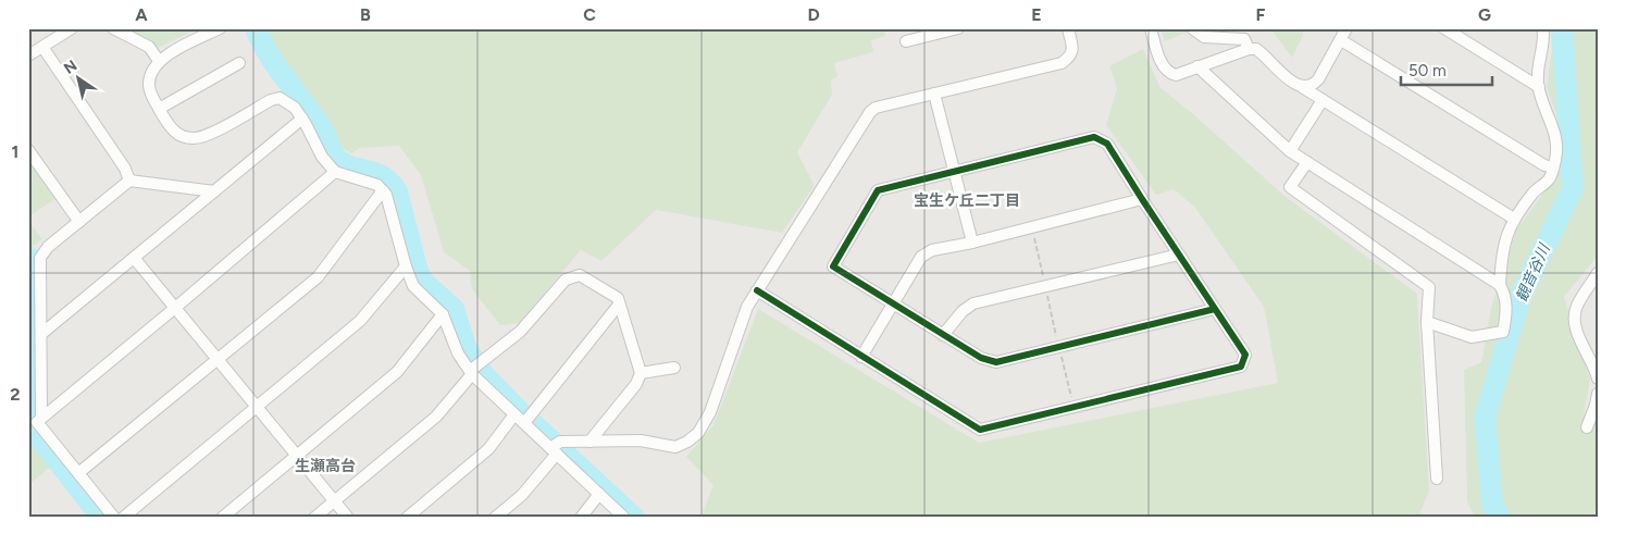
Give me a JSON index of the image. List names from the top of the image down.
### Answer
{
  "districts": ["宝生ケ丘二丁目", "生瀬高台"],
  "water": ["観音谷川"],
  "scale_bar": "50 m",
  "north": "top left",
  "grid": {
    "columns": [
      "A",
      "B",
      "C",
      "D",
      "E",
      "F",
      "G"
    ],
    "rows": ["1", "2"]
  }
}
